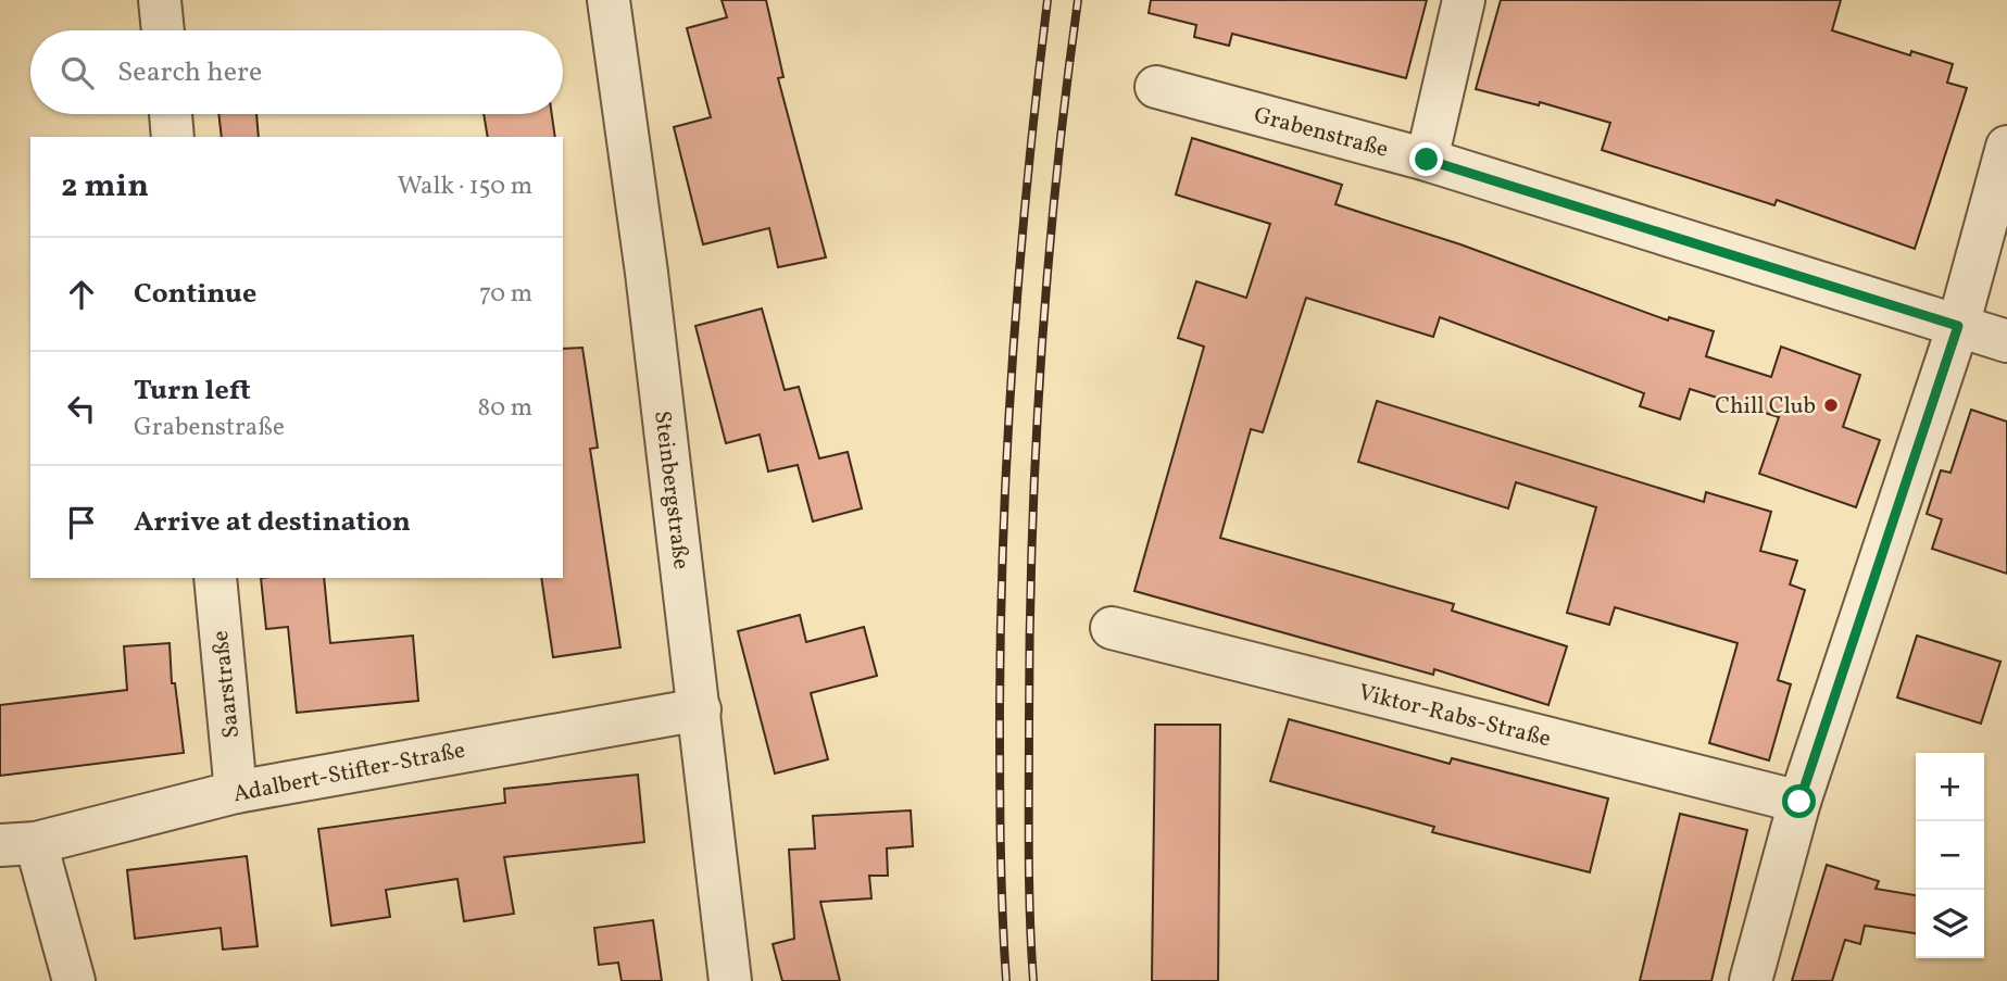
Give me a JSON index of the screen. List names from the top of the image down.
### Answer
{
  "streets": {
    "street": [
      "Grabenstraße",
      "Steinbergstraße",
      "Saarstraße",
      "Viktor-Rabs-Straße",
      "Adalbert-Stifter-Straße"
    ]
  },
  "crossings": [
    ["Steinbergstraße", "Adalbert-Stifter-Straße"],
    ["Saarstraße", "Adalbert-Stifter-Straße"]
  ],
  "places": ["Chill Club"],
  "page": {
    "search": "Search here",
    "heading": ["2 min", "Walk · 150 m"],
    "list": [
      ["Continue", "70 m"],
      ["Turn left", "Grabenstraße", "80 m"],
      "Arrive at destination"
    ],
    "map_buttons": ["+", "−"]
  }
}
